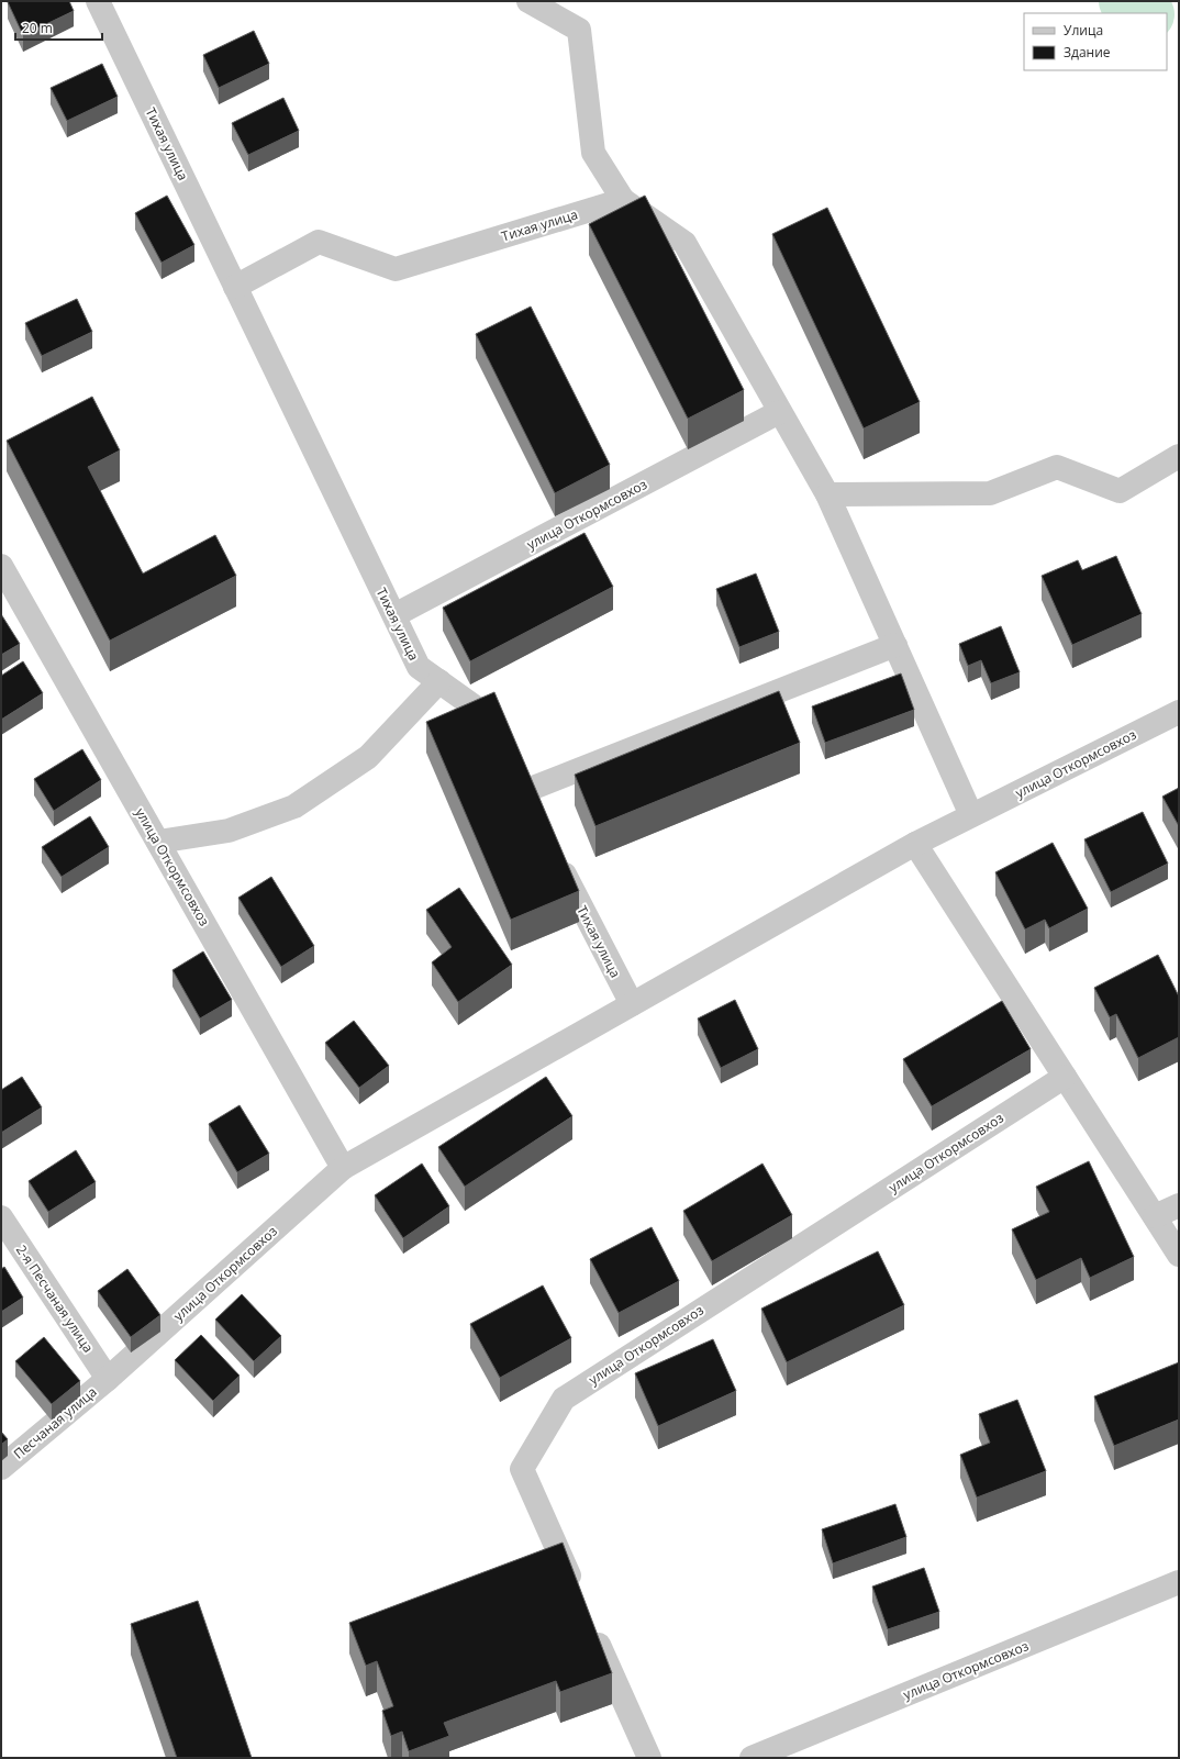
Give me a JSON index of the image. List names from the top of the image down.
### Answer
{
  "streets": {
    "street": [
      "Тихая улица",
      "улица Откормсовхоз",
      "2-я Песчаная улица",
      "Песчаная улица"
    ]
  },
  "crossings": [
    ["Тихая улица", "улица Откормсовхоз"],
    ["улица Откормсовхоз", "2-я Песчаная улица"],
    ["улица Откормсовхоз", "Песчаная улица"],
    ["2-я Песчаная улица", "Песчаная улица"]
  ],
  "legend": ["Улица", "Здание"],
  "scale_bar": "20 m"
}
